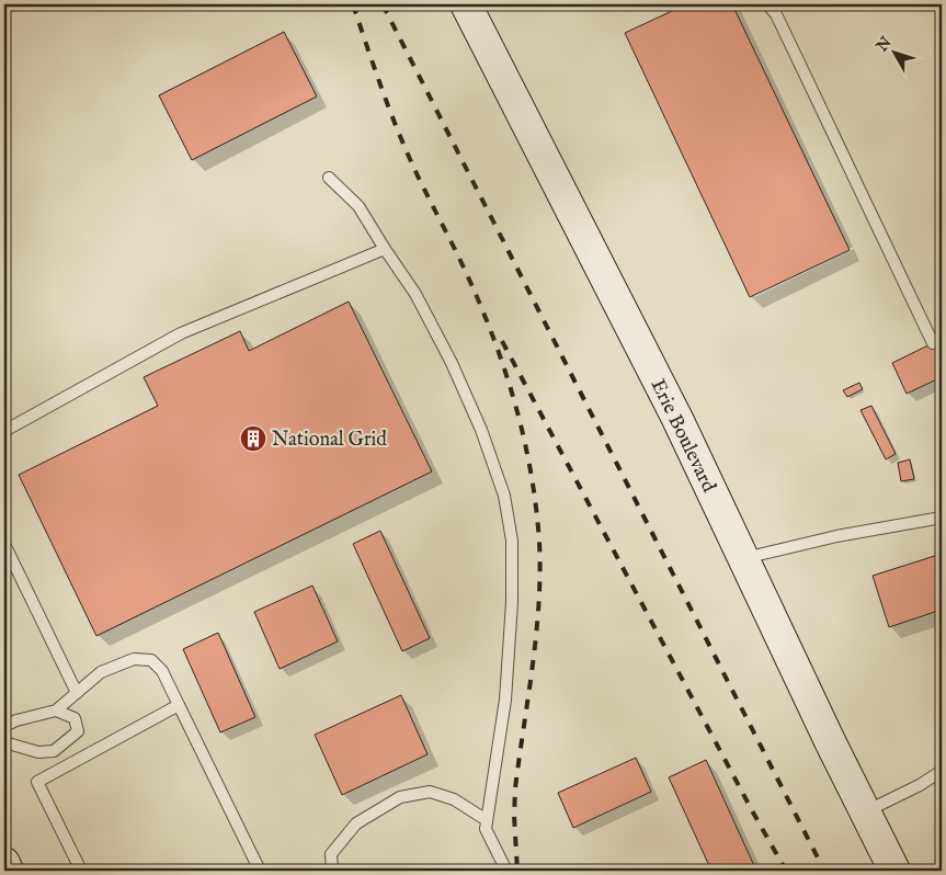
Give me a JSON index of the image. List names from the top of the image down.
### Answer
{
  "streets": {
    "street": ["Erie Boulevard"]
  },
  "places": {
    "building": ["National Grid"]
  },
  "north": "top left"
}
